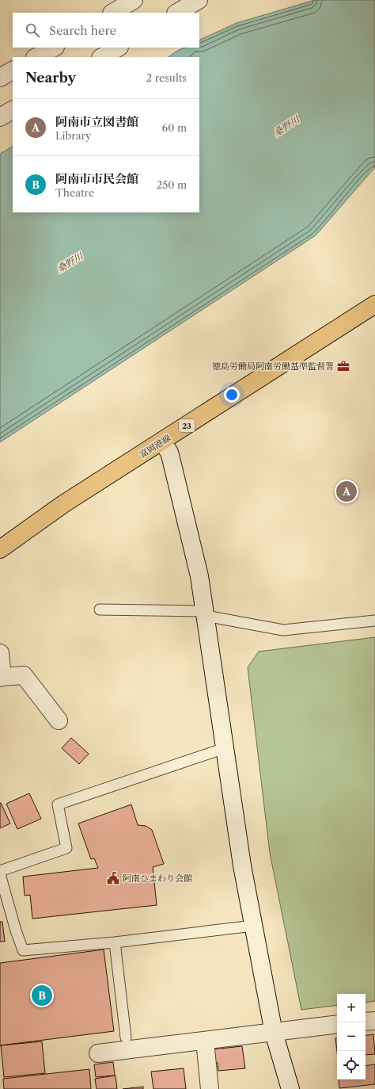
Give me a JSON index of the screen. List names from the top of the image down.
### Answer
{
  "streets": {
    "main road": ["23", "富岡港線"]
  },
  "water": ["桑野川"],
  "places": {
    "office": ["徳島労働局阿南労働基準監督署"],
    "public building": ["阿南ひまわり会館"]
  },
  "page": {
    "search": "Search here",
    "heading": ["Nearby", "2 results"],
    "list": [
      {
        "mark": "A",
        "name": "阿南市立図書館",
        "note": "Library",
        "value": "60 m"
      },
      {
        "mark": "B",
        "name": "阿南市市民会館",
        "note": "Theatre",
        "value": "250 m"
      }
    ],
    "pins": ["A", "B"],
    "map_buttons": ["+", "−"]
  }
}
